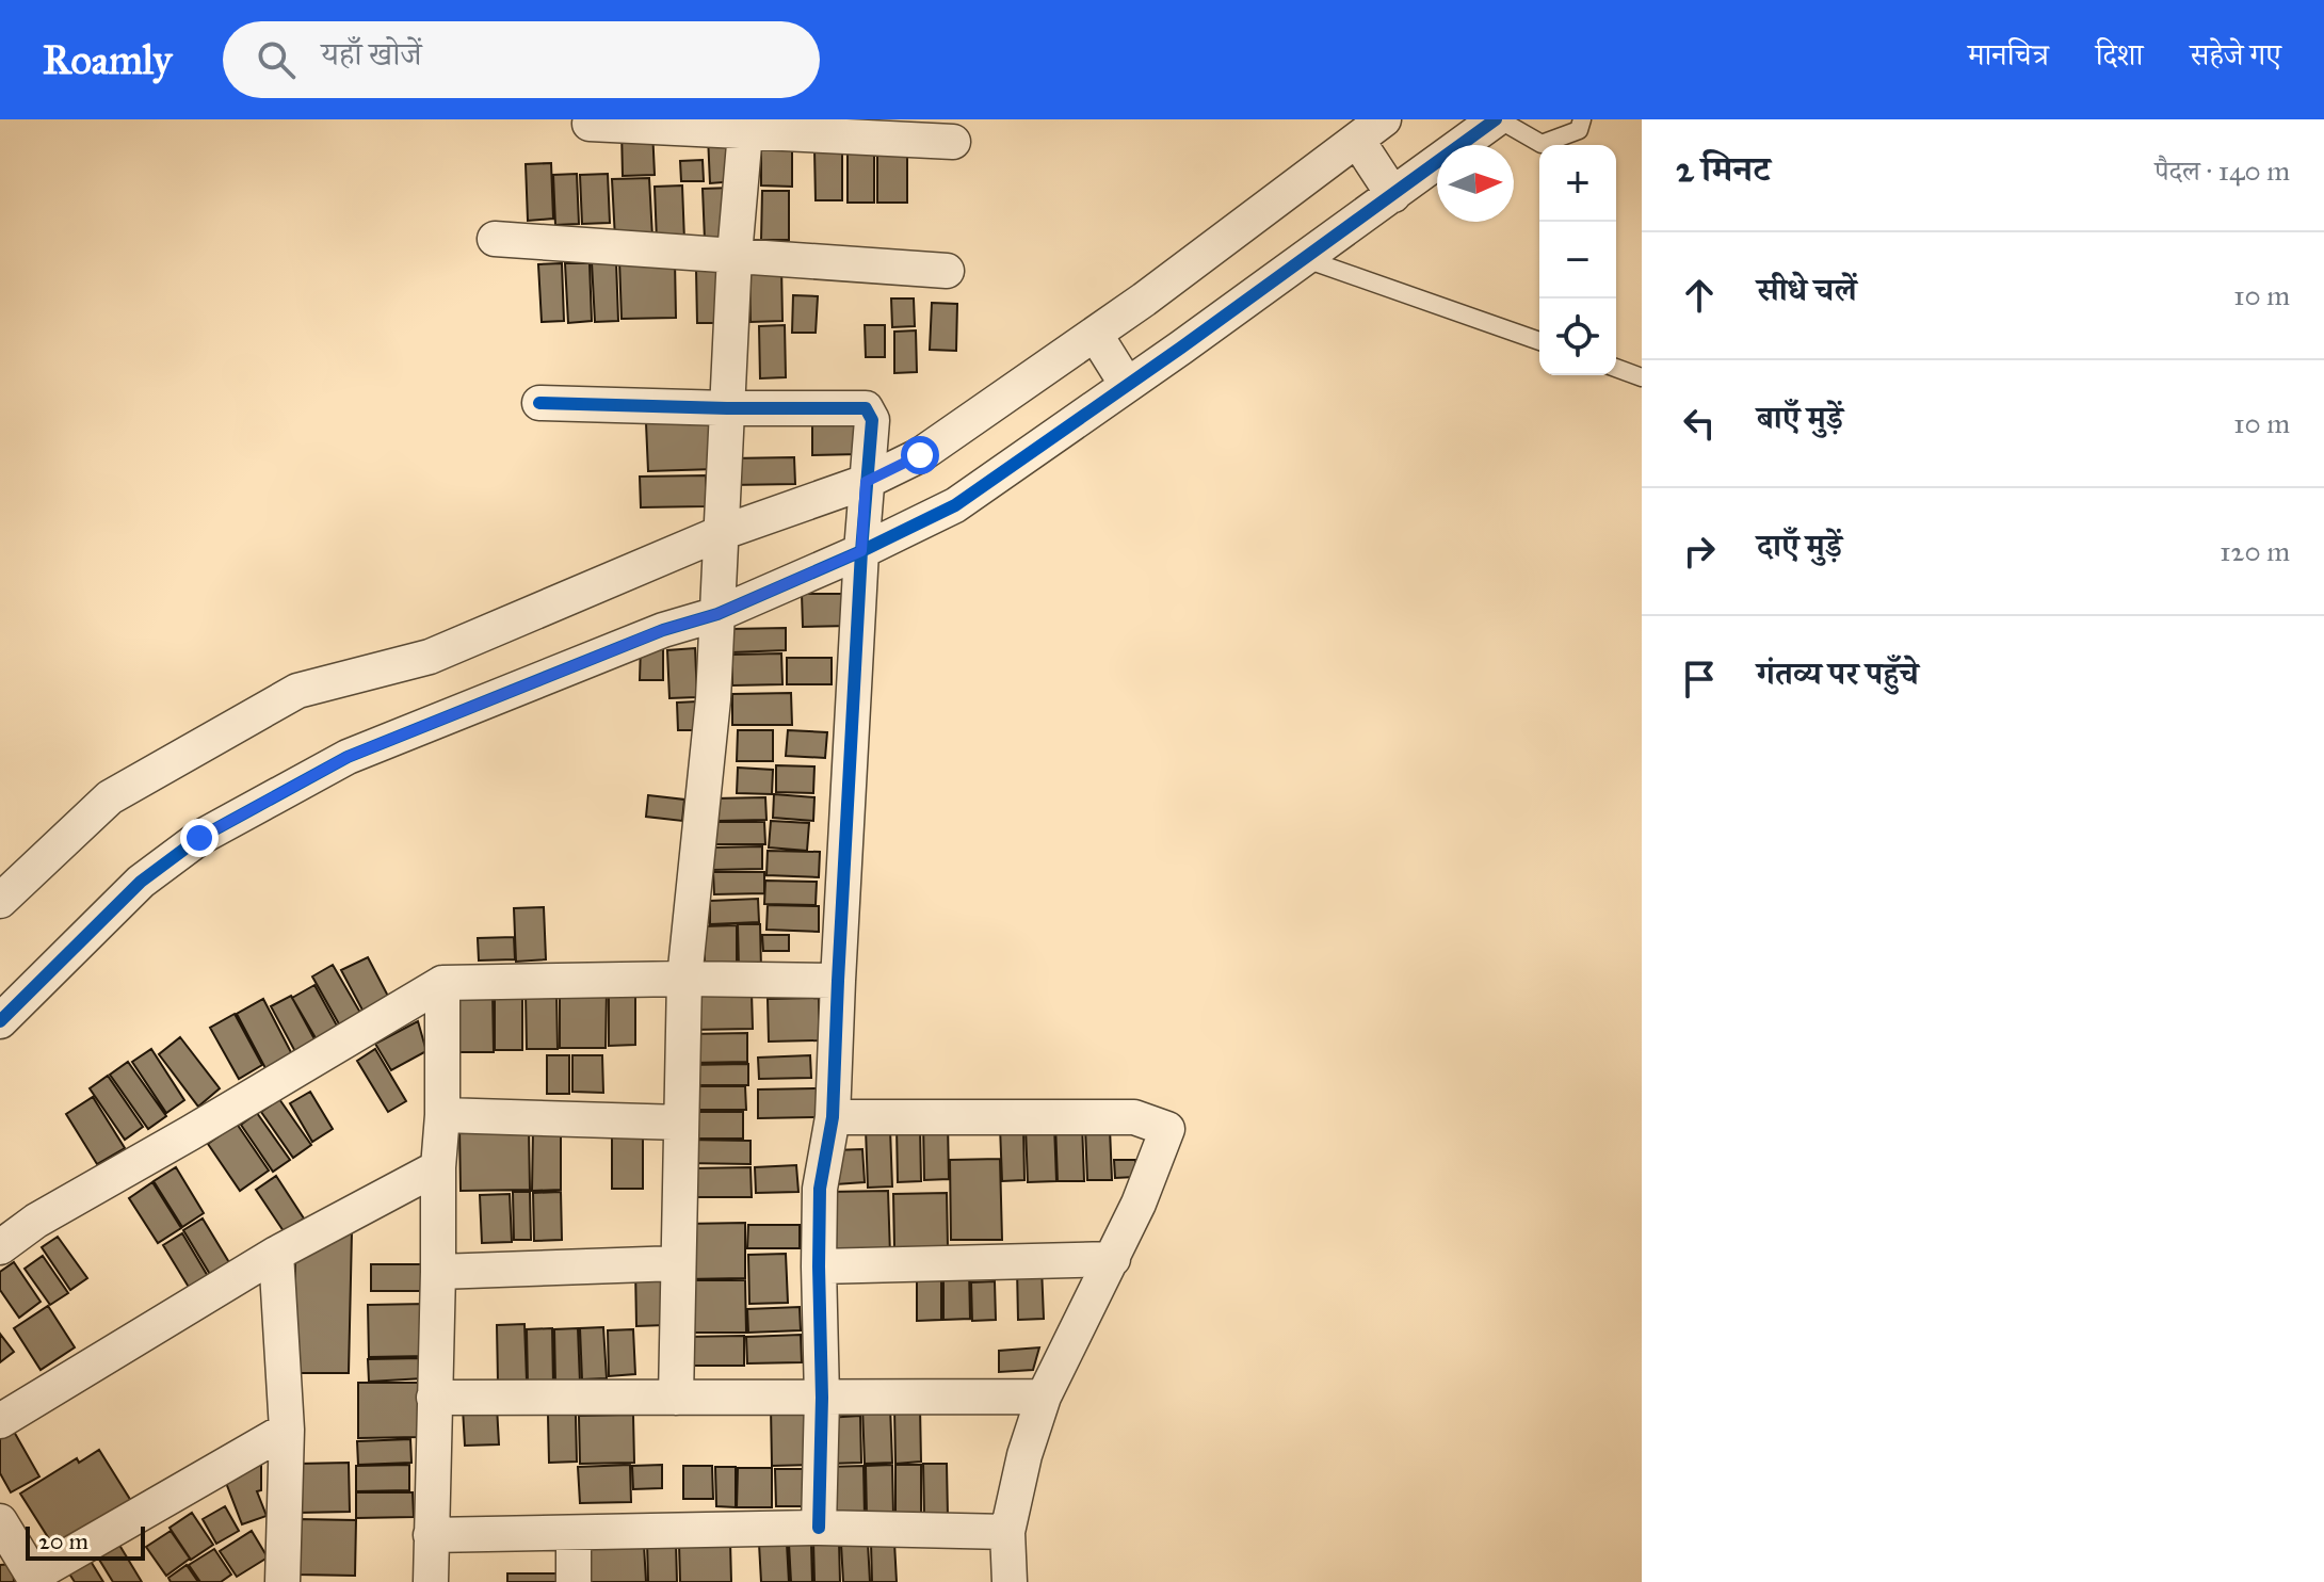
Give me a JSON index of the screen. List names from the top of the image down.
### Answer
{
  "scale_bar": "20 m",
  "north": "right",
  "page": {
    "header": "Roamly",
    "search": "यहाँ खोजें",
    "nav": ["मानचित्र", "दिशा", "सहेजे गए"],
    "heading": ["2 मिनट", "पैदल · 140 m"],
    "map_buttons": ["+", "−"],
    "list": [
      ["सीधे चलें", "10 m"],
      ["बाएँ मुड़ें", "10 m"],
      ["दाएँ मुड़ें", "120 m"],
      "गंतव्य पर पहुँचे"
    ],
    "scale": "20 m"
  }
}
